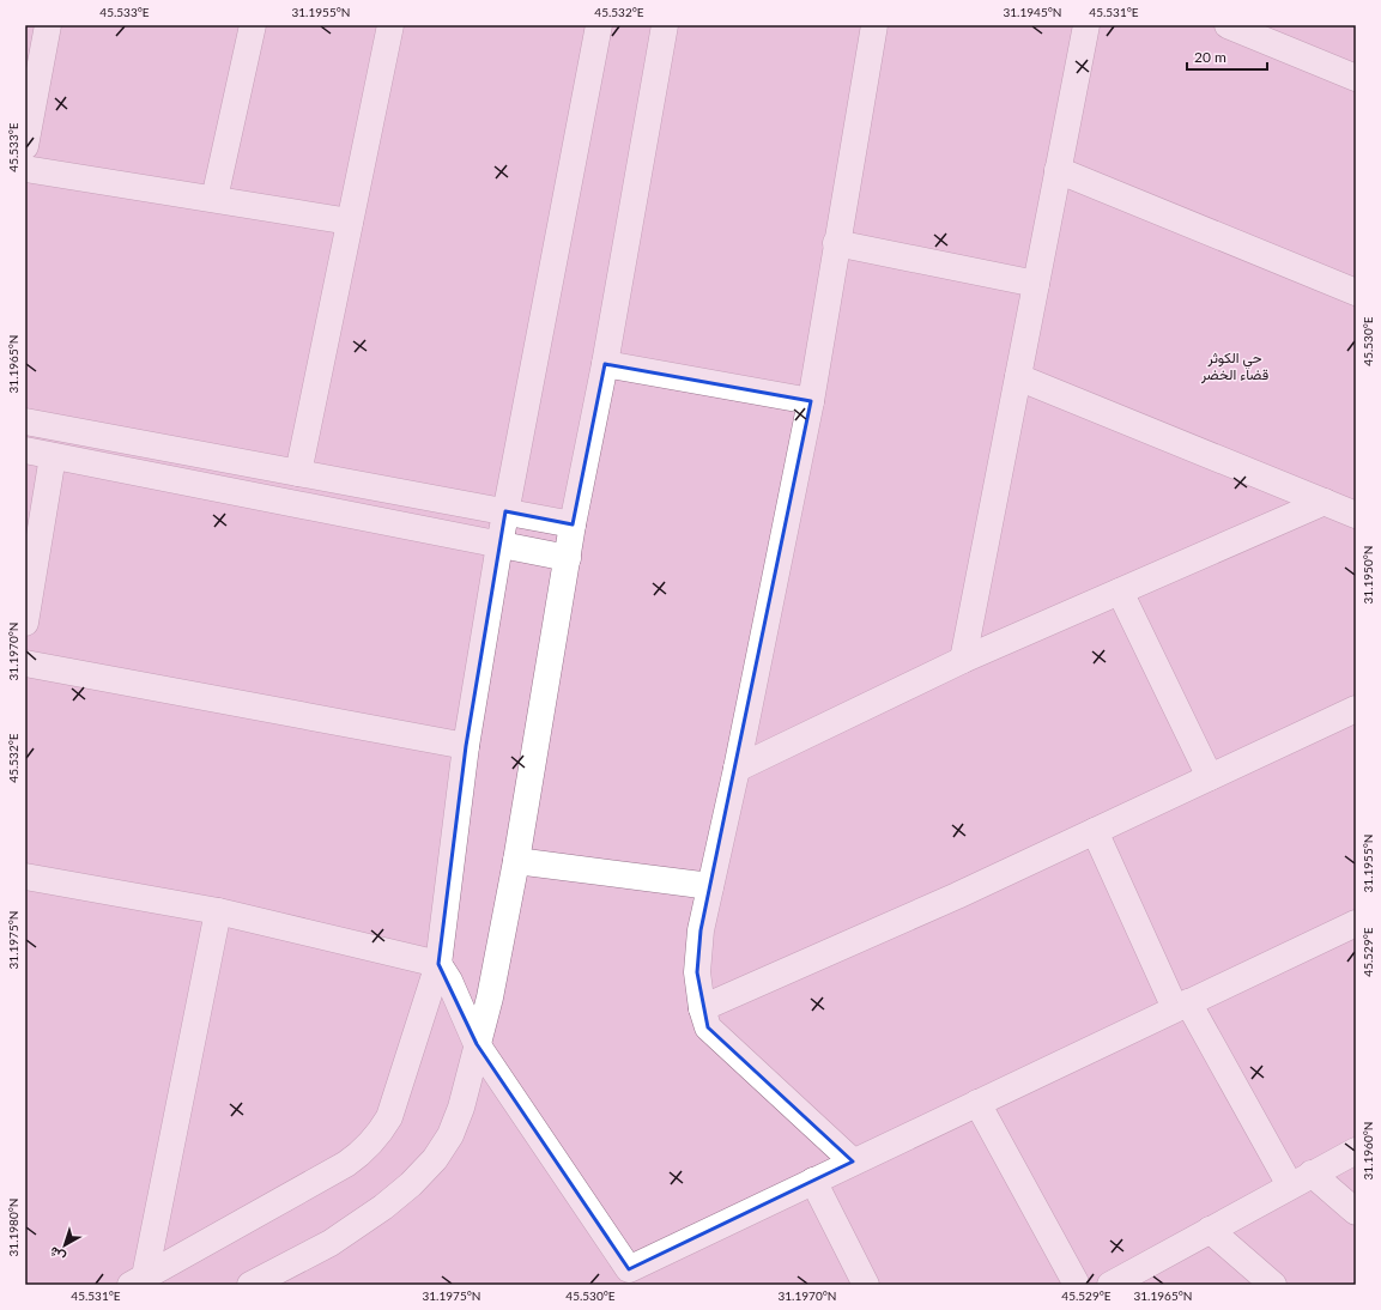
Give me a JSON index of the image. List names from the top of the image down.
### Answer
{
  "districts": ["حي الكوثر قضاء الخضر"],
  "scale_bar": "20 m",
  "north": "bottom left",
  "coordinates": [
    "45.533°E",
    "31.1955°N",
    "45.532°E",
    "31.1945°N",
    "45.531°E",
    "45.530°E",
    "31.1965°N",
    "31.1950°N",
    "31.1970°N",
    "31.1975°N",
    "45.529°E",
    "31.1960°N",
    "31.1980°N"
  ]
}
